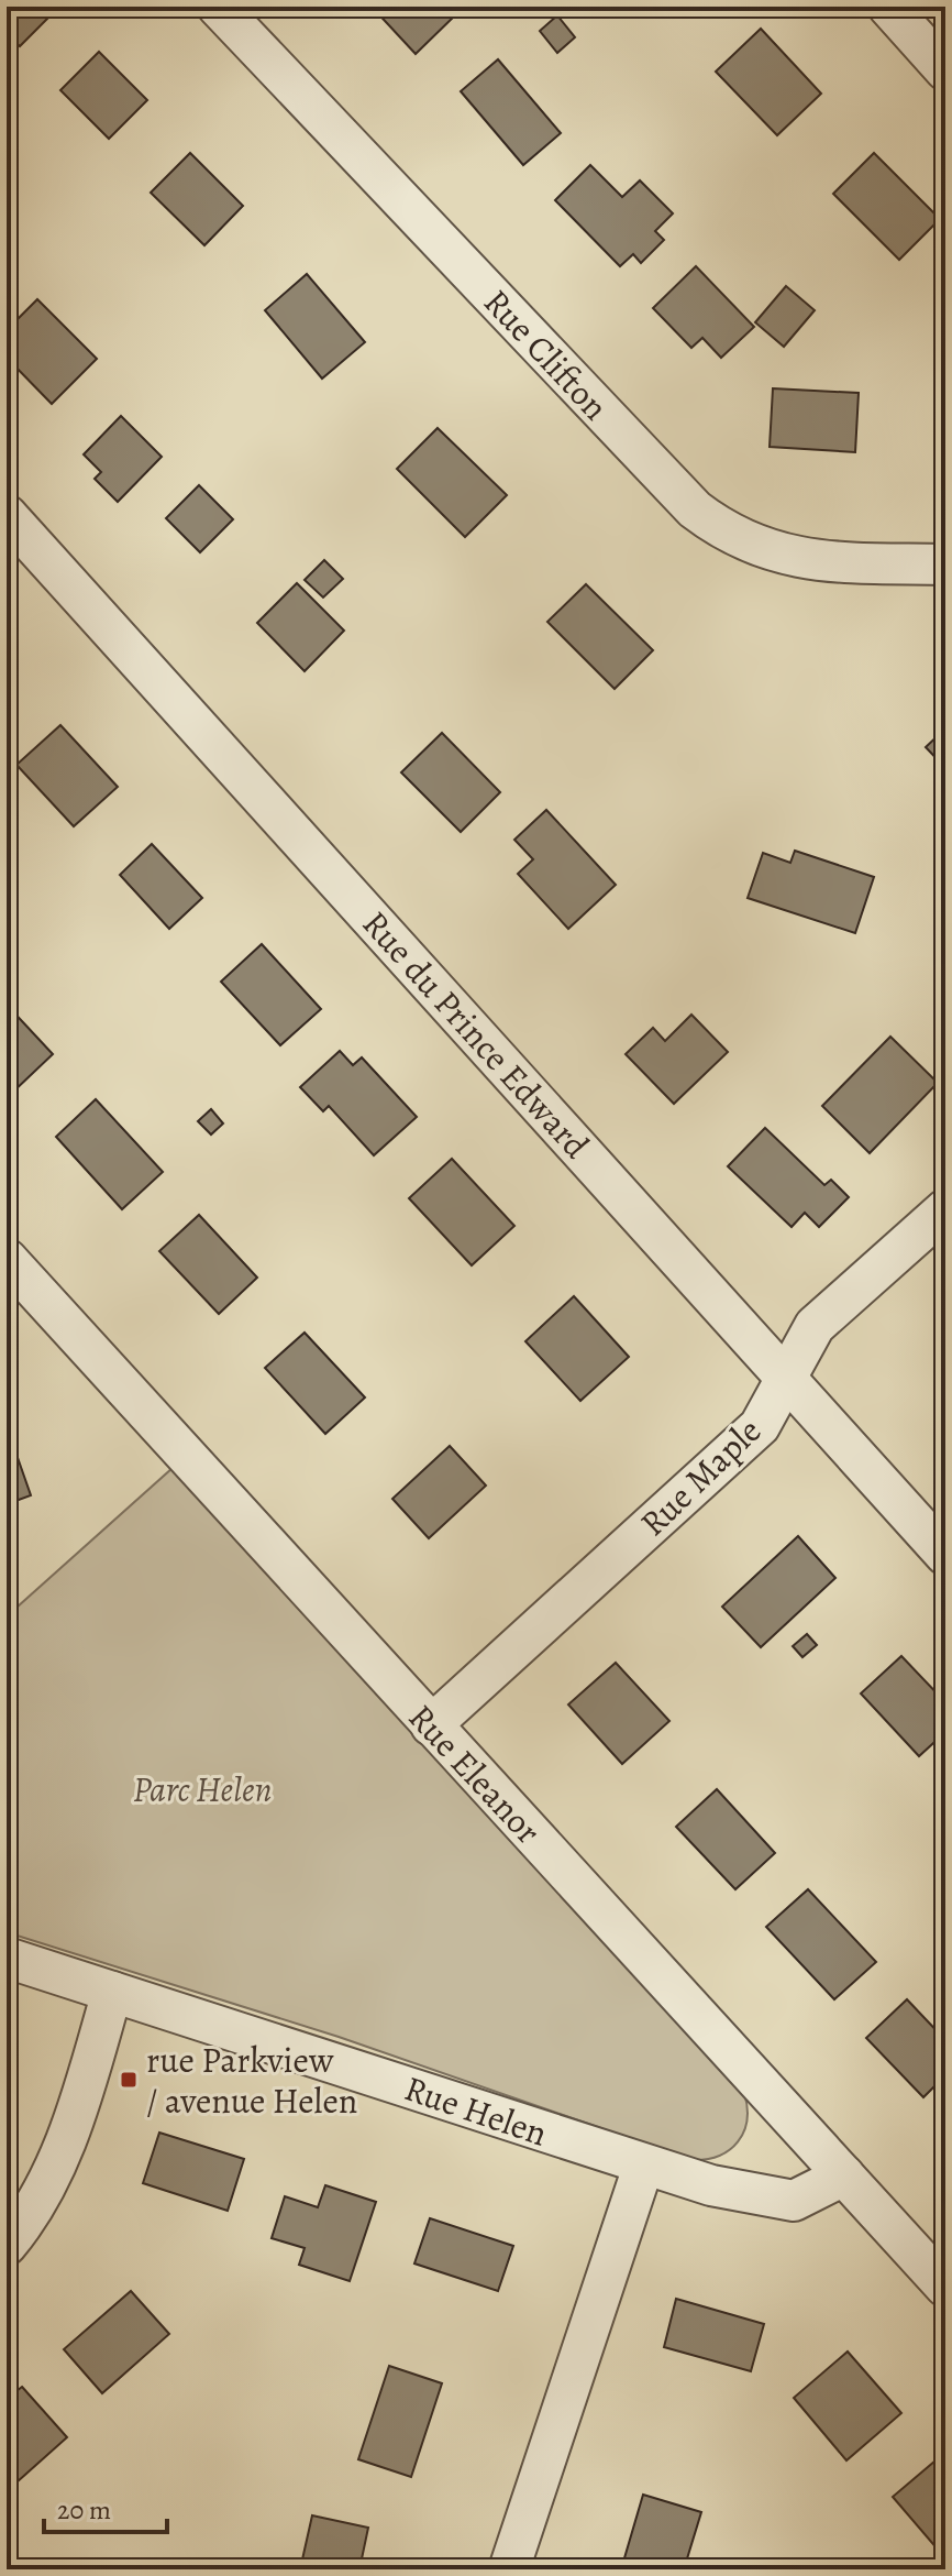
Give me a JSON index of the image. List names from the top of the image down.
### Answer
{
  "streets": {
    "street": [
      "Rue Clifton",
      "Rue du Prince Edward",
      "Rue Maple",
      "Rue Eleanor",
      "Rue Helen"
    ]
  },
  "crossings": [
    ["Rue du Prince Edward", "Rue Maple"],
    ["Rue Maple", "Rue Eleanor"],
    ["Rue Eleanor", "Rue Helen"]
  ],
  "parks": ["Parc Helen"],
  "places": {
    "transit": ["rue Parkview / avenue Helen"]
  },
  "scale_bar": "20 m"
}
